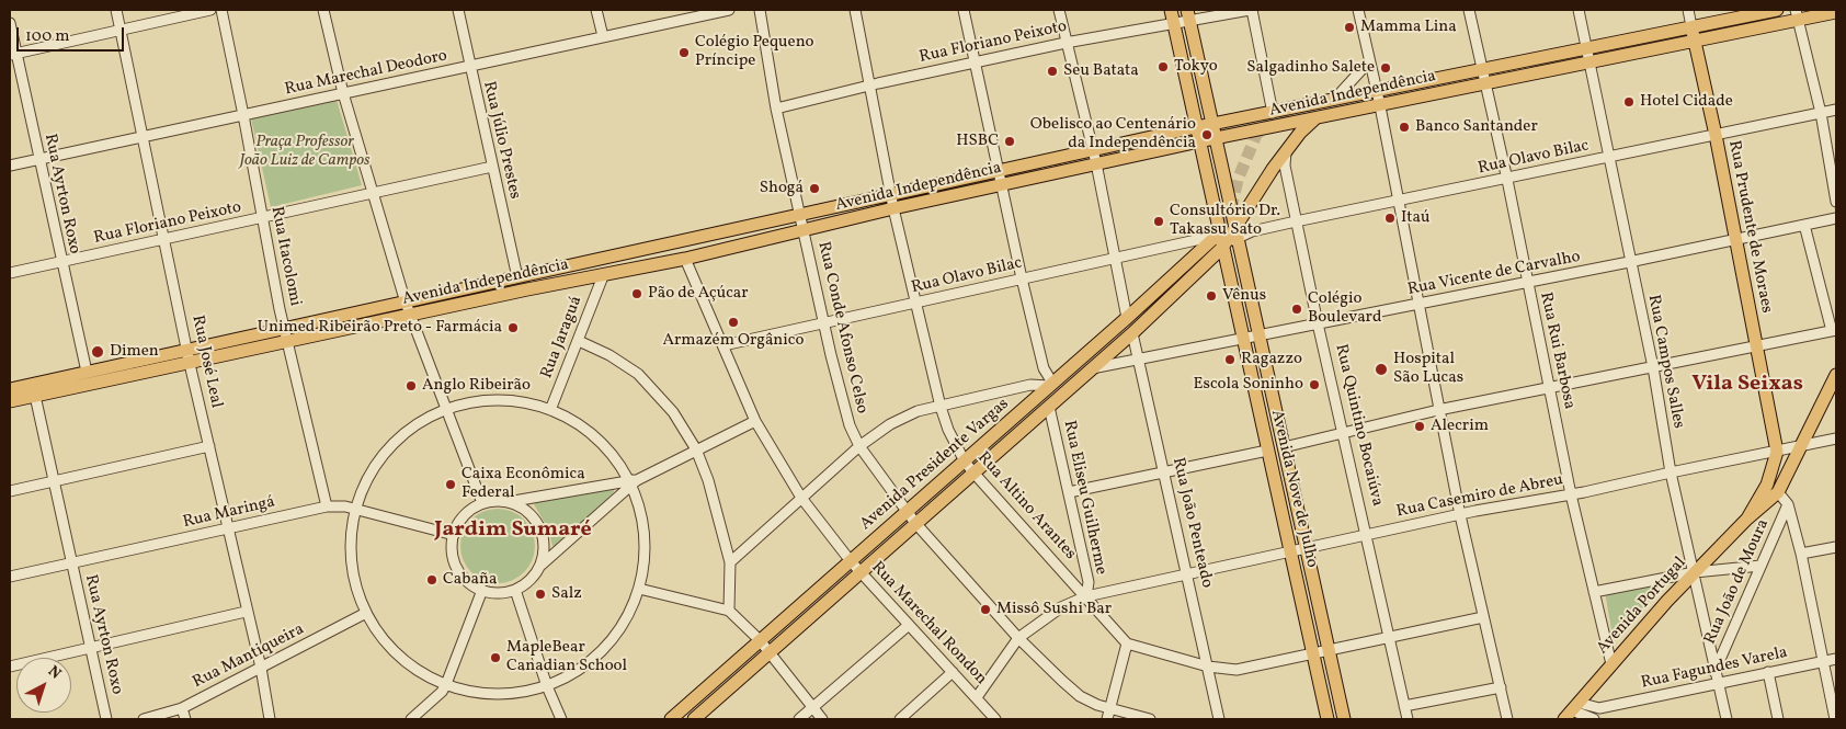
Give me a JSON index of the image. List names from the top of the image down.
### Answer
{
  "streets": {
    "main road": [
      "Avenida Independência",
      "Rua Prudente de Moraes",
      "Avenida Presidente Vargas",
      "Avenida Nove de Julho",
      "Avenida Portugal"
    ],
    "street": [
      "Rua Floriano Peixoto",
      "Rua Marechal Deodoro",
      "Rua Júlio Prestes",
      "Rua Olavo Bilac",
      "Rua Ayrton Roxo",
      "Rua Itacolomi",
      "Rua Vicente de Carvalho",
      "Rua Conde Afonso Celso",
      "Rua Jaraguá",
      "Rua Rui Barbosa",
      "Rua José Leal",
      "Rua Campos Salles",
      "Rua Quintino Bocaiúva",
      "Rua Casemiro de Abreu",
      "Rua Eliseu Guilherme",
      "Rua Altino Arantes",
      "Rua Maringá",
      "Rua João Penteado",
      "Rua João de Moura",
      "Rua Marechal Rondon",
      "Rua Mantiqueira",
      "Rua Fagundes Varela"
    ]
  },
  "crossings": [
    ["Rua Floriano Peixoto", "Rua Júlio Prestes"],
    ["Rua Floriano Peixoto", "Rua Ayrton Roxo"],
    ["Rua Floriano Peixoto", "Rua Itacolomi"],
    ["Rua Floriano Peixoto", "Rua Conde Afonso Celso"],
    ["Rua Floriano Peixoto", "Rua José Leal"],
    ["Rua Floriano Peixoto", "Avenida Nove de Julho"],
    ["Rua Floriano Peixoto", "Rua Altino Arantes"],
    ["Rua Marechal Deodoro", "Rua Júlio Prestes"],
    ["Rua Marechal Deodoro", "Rua Ayrton Roxo"],
    ["Rua Marechal Deodoro", "Rua Itacolomi"],
    ["Rua Marechal Deodoro", "Rua José Leal"],
    ["Avenida Independência", "Rua Júlio Prestes"],
    ["Avenida Independência", "Rua Ayrton Roxo"],
    ["Avenida Independência", "Rua Prudente de Moraes"],
    ["Avenida Independência", "Rua Itacolomi"],
    ["Avenida Independência", "Rua Conde Afonso Celso"],
    ["Avenida Independência", "Rua Jaraguá"],
    ["Avenida Independência", "Rua Rui Barbosa"],
    ["Avenida Independência", "Rua José Leal"],
    ["Avenida Independência", "Rua Campos Salles"],
    ["Avenida Independência", "Avenida Nove de Julho"],
    ["Avenida Independência", "Rua Altino Arantes"],
    ["Avenida Independência", "Rua Marechal Rondon"],
    ["Rua Olavo Bilac", "Rua Prudente de Moraes"],
    ["Rua Olavo Bilac", "Rua Conde Afonso Celso"],
    ["Rua Olavo Bilac", "Rua Rui Barbosa"],
    ["Rua Olavo Bilac", "Rua Campos Salles"],
    ["Rua Olavo Bilac", "Rua Quintino Bocaiúva"],
    ["Rua Olavo Bilac", "Avenida Presidente Vargas"],
    ["Rua Olavo Bilac", "Avenida Nove de Julho"],
    ["Rua Olavo Bilac", "Rua Altino Arantes"],
    ["Rua Olavo Bilac", "Rua Marechal Rondon"],
    ["Rua Ayrton Roxo", "Rua Maringá"],
    ["Rua Prudente de Moraes", "Rua Vicente de Carvalho"],
    ["Rua Prudente de Moraes", "Rua Casemiro de Abreu"],
    ["Rua Prudente de Moraes", "Avenida Portugal"],
    ["Rua Itacolomi", "Rua Maringá"],
    ["Rua Vicente de Carvalho", "Rua Rui Barbosa"],
    ["Rua Vicente de Carvalho", "Rua Campos Salles"],
    ["Rua Vicente de Carvalho", "Rua Quintino Bocaiúva"],
    ["Rua Vicente de Carvalho", "Avenida Presidente Vargas"],
    ["Rua Vicente de Carvalho", "Avenida Nove de Julho"],
    ["Rua Vicente de Carvalho", "Rua João Penteado"],
    ["Rua Conde Afonso Celso", "Avenida Presidente Vargas"],
    ["Rua Conde Afonso Celso", "Rua Casemiro de Abreu"],
    ["Rua Rui Barbosa", "Rua Casemiro de Abreu"],
    ["Rua Rui Barbosa", "Avenida Portugal"],
    ["Rua José Leal", "Rua Maringá"],
    ["Rua José Leal", "Rua Mantiqueira"],
    ["Rua Campos Salles", "Rua Casemiro de Abreu"],
    ["Rua Campos Salles", "Rua João de Moura"],
    ["Rua Campos Salles", "Avenida Portugal"],
    ["Rua Campos Salles", "Rua Fagundes Varela"],
    ["Rua Quintino Bocaiúva", "Avenida Presidente Vargas"],
    ["Rua Quintino Bocaiúva", "Rua Casemiro de Abreu"],
    ["Avenida Presidente Vargas", "Avenida Nove de Julho"],
    ["Avenida Presidente Vargas", "Rua Eliseu Guilherme"],
    ["Avenida Presidente Vargas", "Rua Altino Arantes"],
    ["Avenida Presidente Vargas", "Rua João Penteado"],
    ["Avenida Presidente Vargas", "Rua Marechal Rondon"],
    ["Avenida Nove de Julho", "Rua Casemiro de Abreu"],
    ["Rua Casemiro de Abreu", "Rua Eliseu Guilherme"],
    ["Rua Casemiro de Abreu", "Rua Altino Arantes"],
    ["Rua Casemiro de Abreu", "Rua João Penteado"],
    ["Rua Casemiro de Abreu", "Avenida Portugal"],
    ["Rua Casemiro de Abreu", "Rua Marechal Rondon"],
    ["Rua Eliseu Guilherme", "Rua Altino Arantes"],
    ["Rua João de Moura", "Rua Fagundes Varela"],
    ["Avenida Portugal", "Rua Fagundes Varela"]
  ],
  "districts": ["Vila Seixas", "Jardim Sumaré"],
  "parks": ["Praça Professor João Luiz de Campos"],
  "places": [
    "Mamma Lina",
    "Colégio Pequeno Príncipe",
    "Tokyo",
    "Salgadinho Salete",
    "Seu Batata",
    "Hotel Cidade",
    "Banco Santander",
    "Obelisco ao Centenário da Independência",
    "HSBC",
    "Shogá",
    "Itaú",
    "Consultório Dr. Takassu Sato",
    "Pão de Açúcar",
    "Vênus",
    "Colégio Boulevard",
    "Armazém Orgânico",
    "Unimed Ribeirão Preto - Farmácia",
    "Dimen",
    "Ragazzo",
    "Hospital São Lucas",
    "Escola Soninho",
    "Anglo Ribeirão",
    "Alecrim",
    "Caixa Econômica Federal",
    "Cabaña",
    "Salz",
    "Missô Sushi Bar",
    "MapleBear Canadian School"
  ],
  "scale_bar": "100 m",
  "north": "top right"
}
